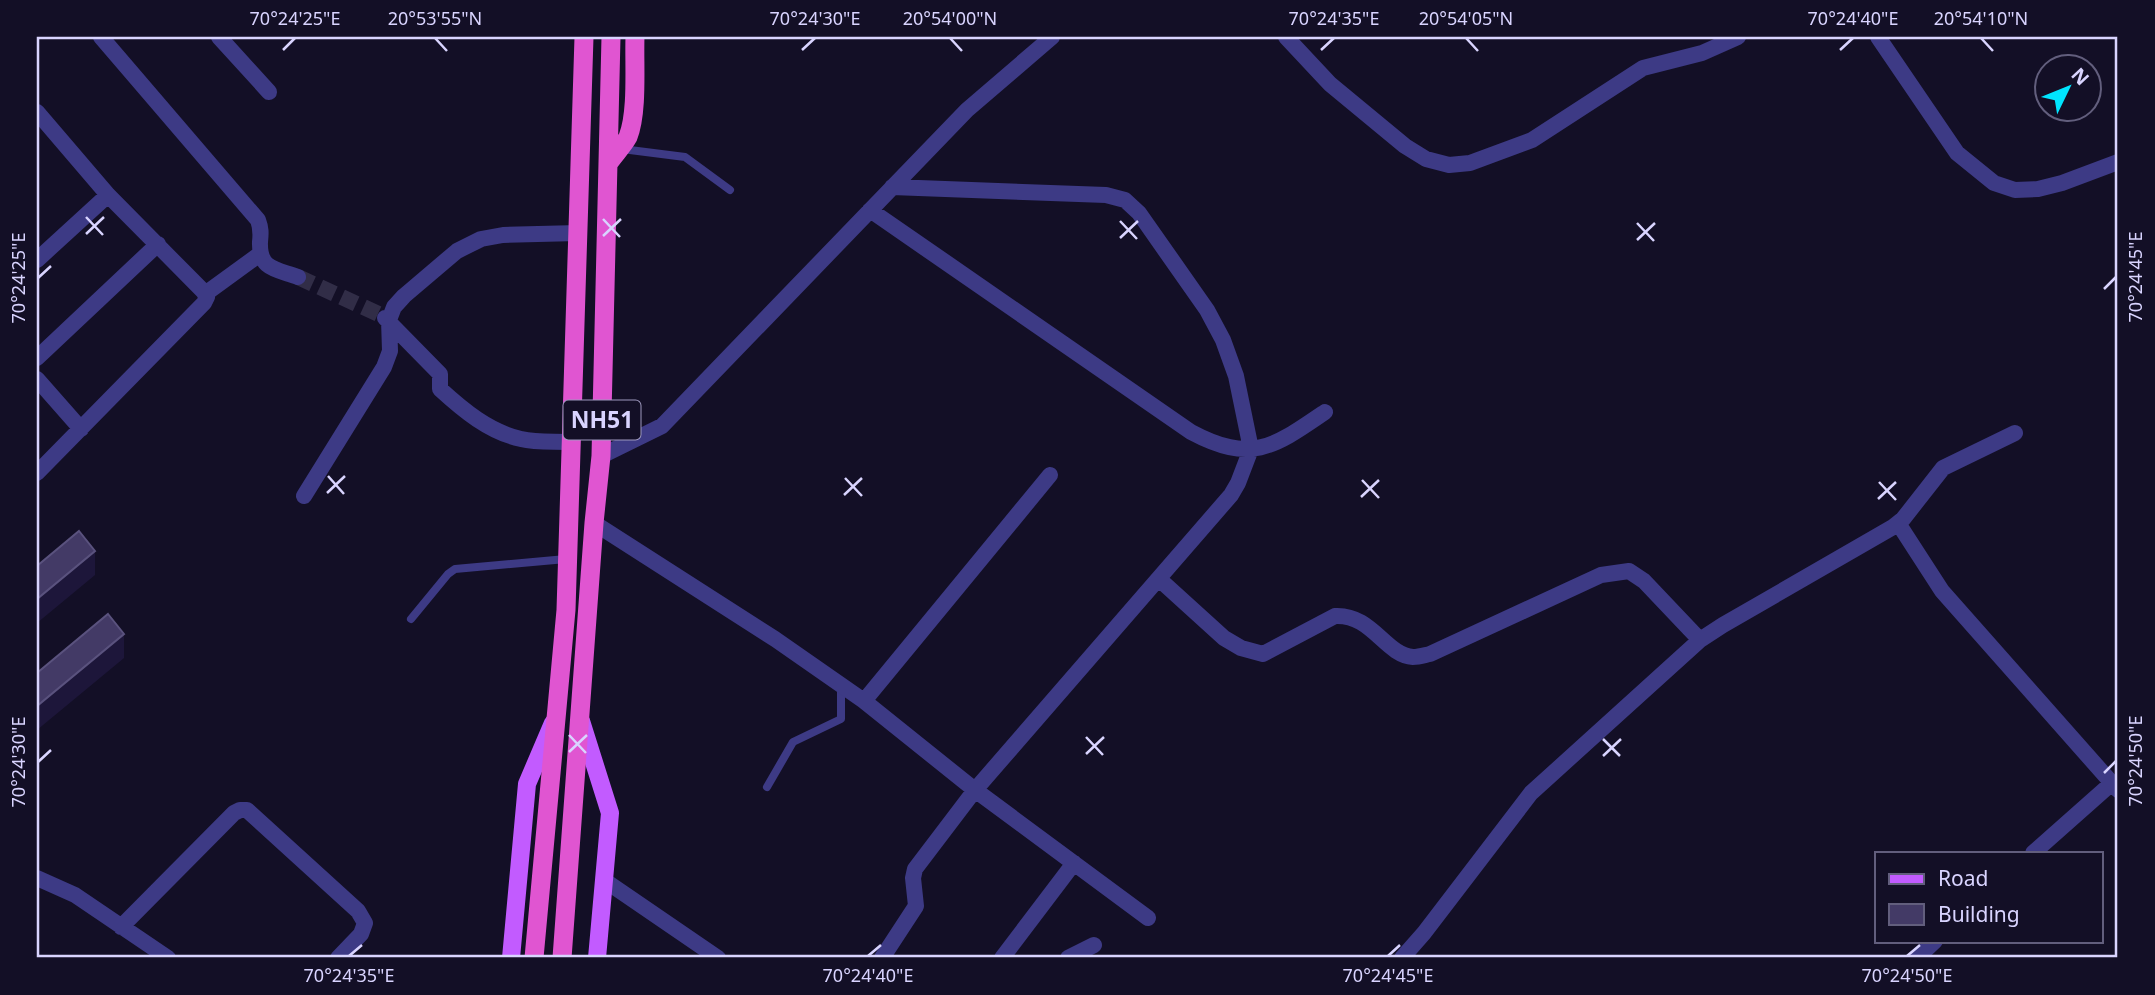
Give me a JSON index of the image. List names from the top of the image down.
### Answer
{
  "streets": {
    "highway": ["NH51"]
  },
  "legend": ["Road", "Building"],
  "north": "top right",
  "coordinates": [
    "70°24'25\"E",
    "20°53'55\"N",
    "70°24'30\"E",
    "20°54'00\"N",
    "70°24'35\"E",
    "20°54'05\"N",
    "70°24'40\"E",
    "20°54'10\"N",
    "70°24'45\"E",
    "70°24'50\"E"
  ]
}
